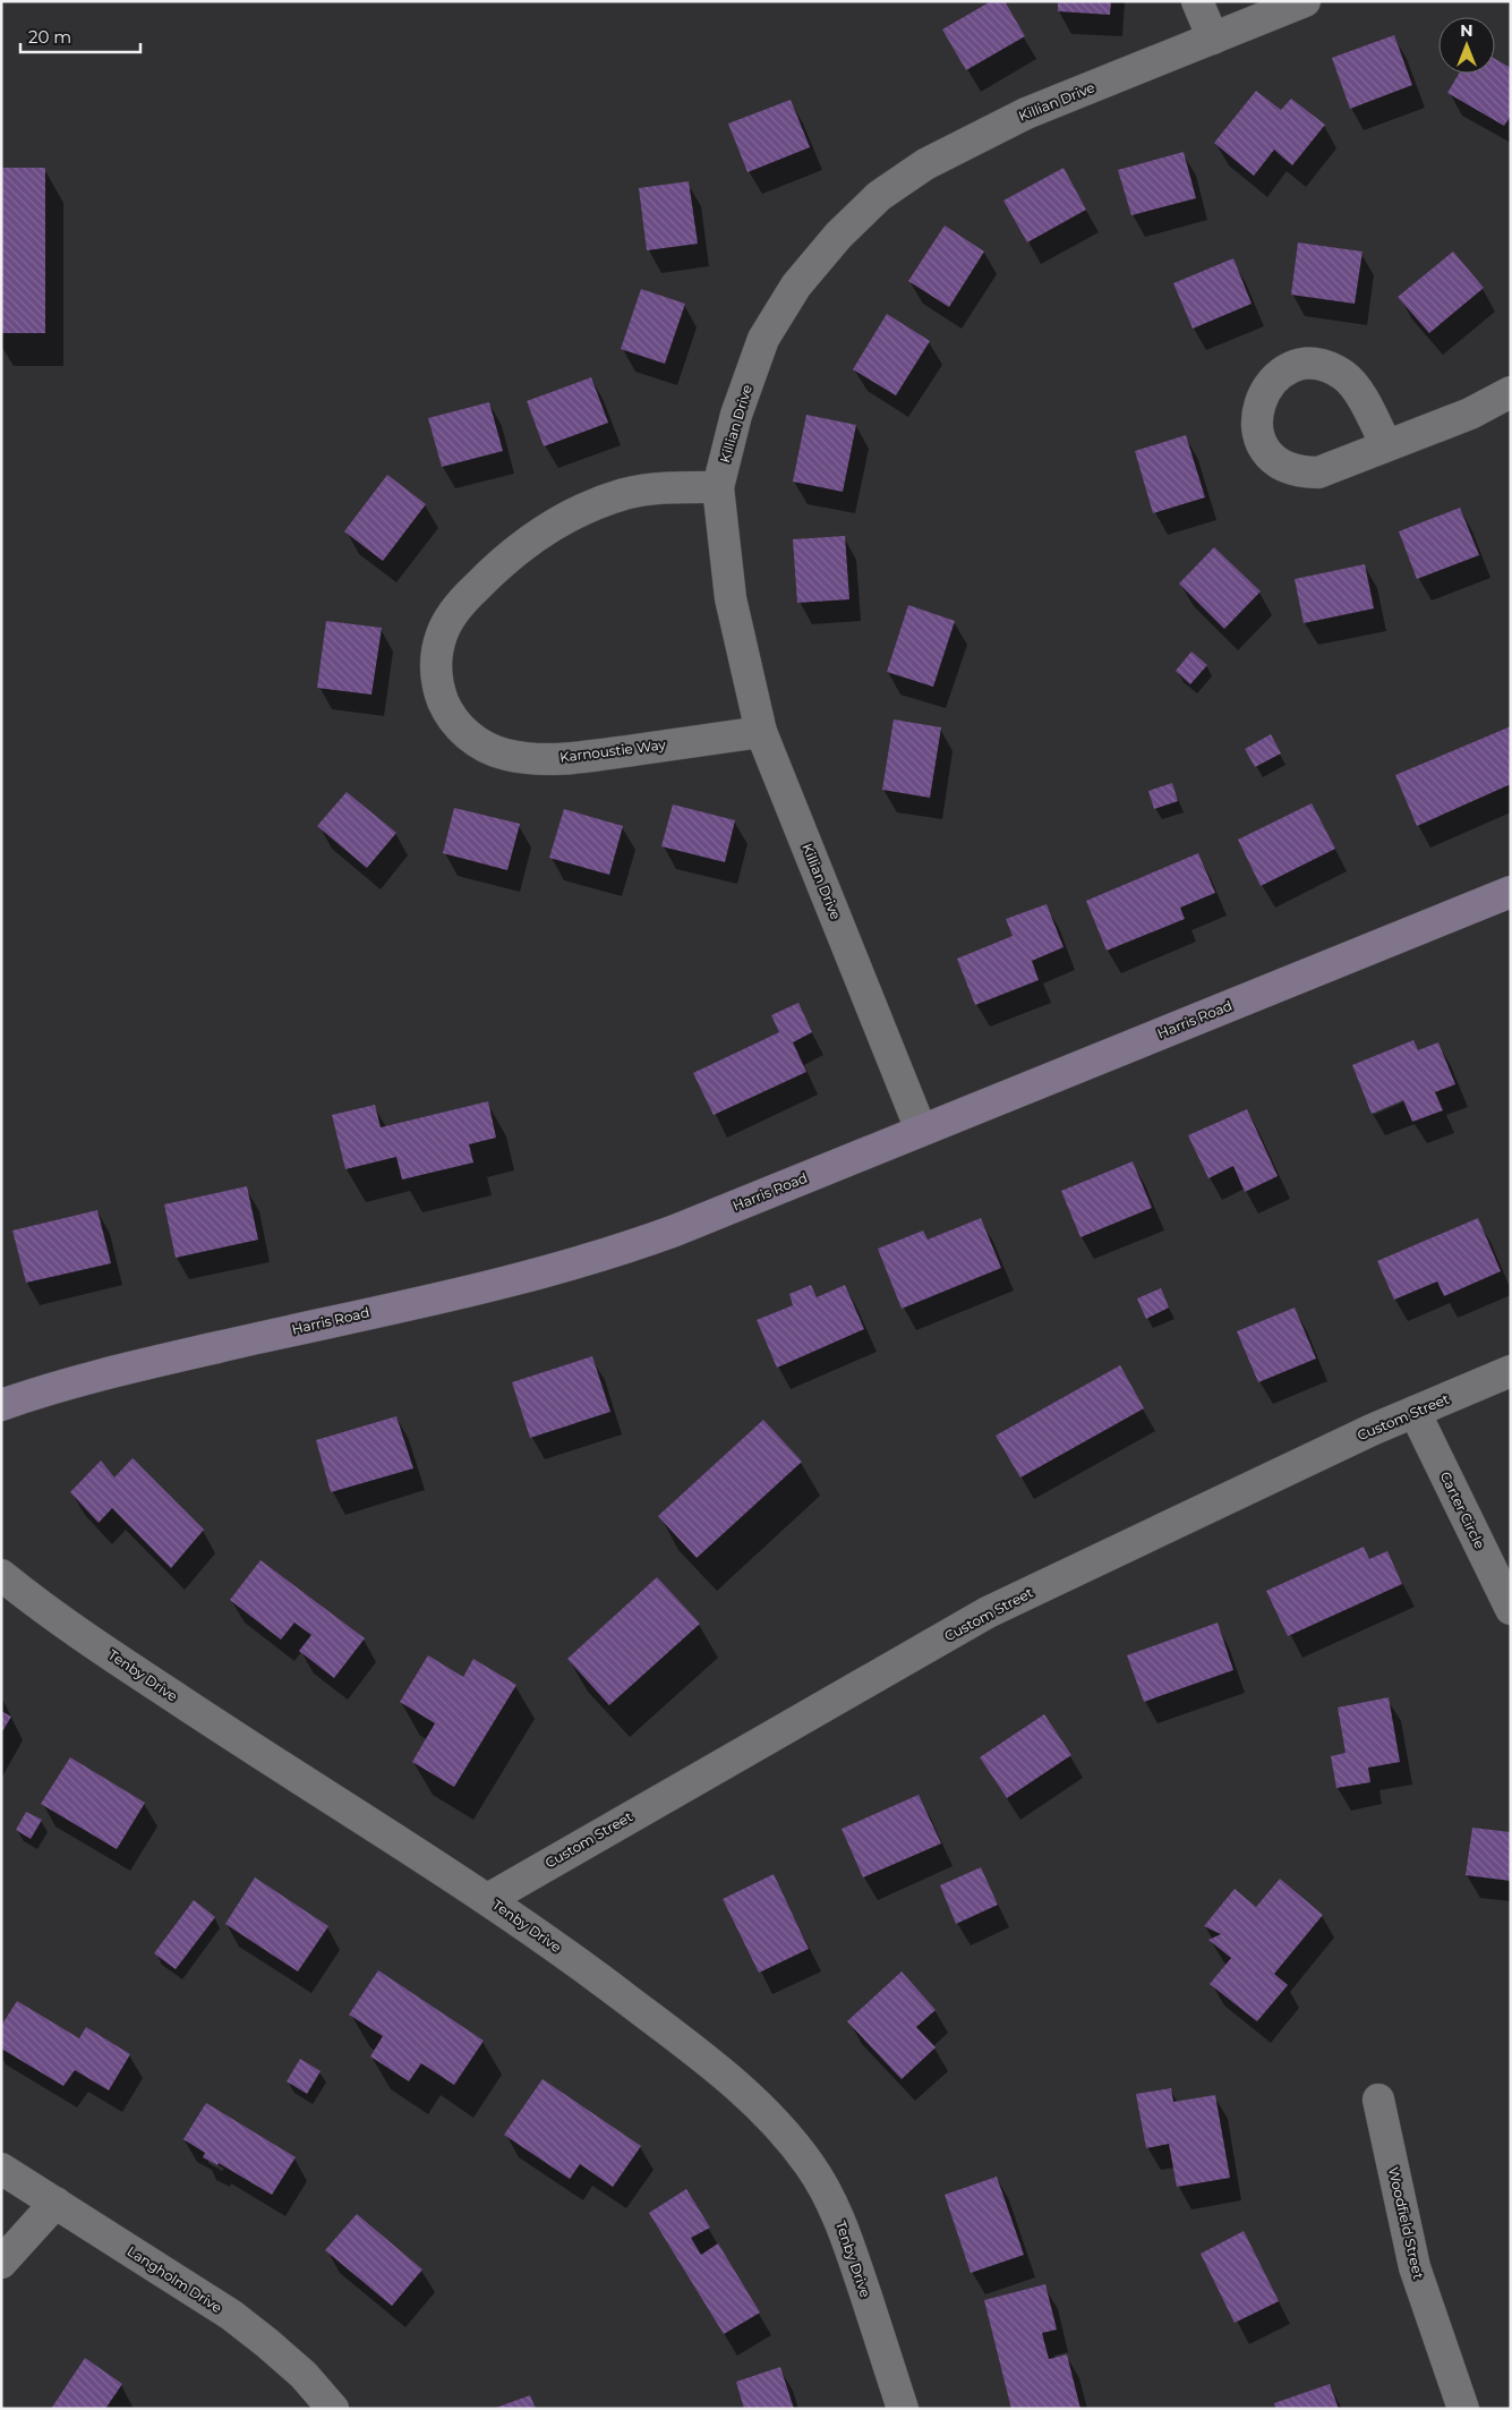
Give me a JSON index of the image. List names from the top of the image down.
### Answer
{
  "streets": {
    "street": [
      "Killian Drive",
      "Karnoustie Way",
      "Harris Road",
      "Custom Street",
      "Carter Circle",
      "Tenby Drive",
      "Woodfield Street",
      "Langholm Drive"
    ]
  },
  "crossings": [
    ["Killian Drive", "Karnoustie Way"],
    ["Killian Drive", "Harris Road"],
    ["Custom Street", "Carter Circle"],
    ["Custom Street", "Tenby Drive"]
  ],
  "scale_bar": "20 m",
  "north": "top"
}
